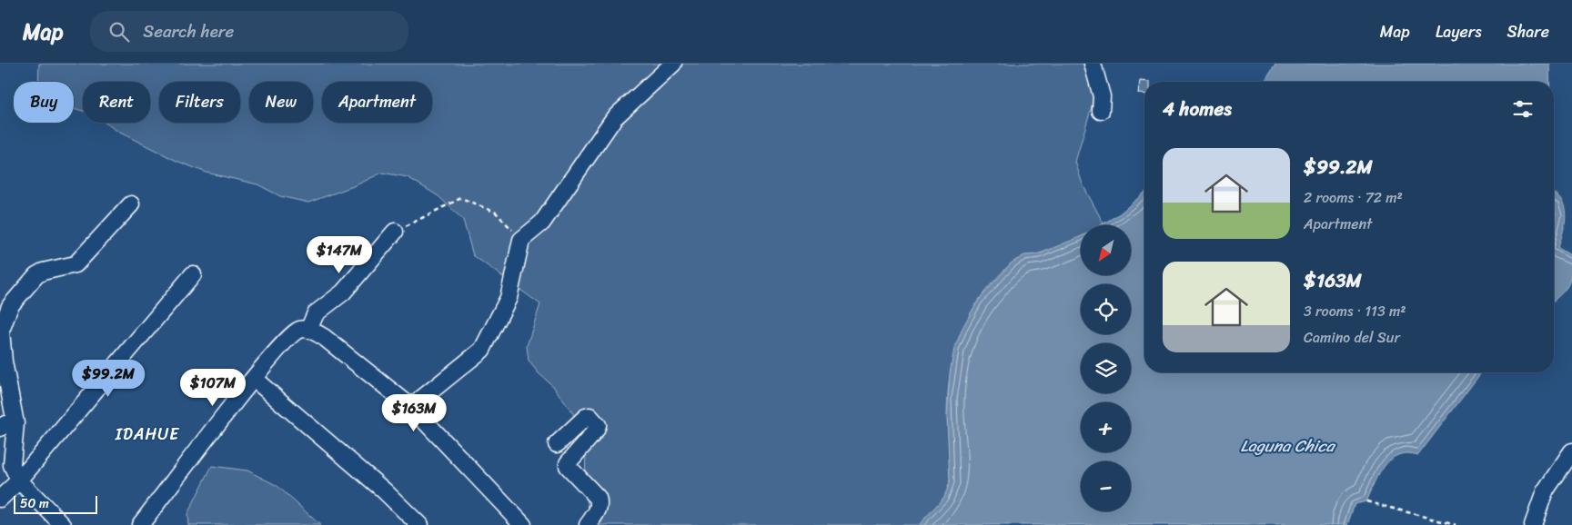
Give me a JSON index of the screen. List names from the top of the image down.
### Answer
{
  "districts": ["IDAHUE"],
  "water": ["Laguna Chica"],
  "scale_bar": "50 m",
  "north": "bottom left",
  "page": {
    "header": "Map",
    "search": "Search here",
    "nav": ["Map", "Layers", "Share"],
    "chip": [
      "Buy",
      "Rent",
      "Filters",
      "New",
      "Apartment"
    ],
    "heading": "4 homes",
    "list": [
      {
        "name": "$99.2M",
        "note": "2 rooms · 72 m² · Apartment"
      },
      {
        "name": "$163M",
        "note": "3 rooms · 113 m² · Camino del Sur"
      }
    ],
    "map_buttons": ["+", "−"],
    "price": [
      "$147M",
      "$99.2M",
      "$107M",
      "$163M"
    ],
    "scale": "50 m"
  }
}
